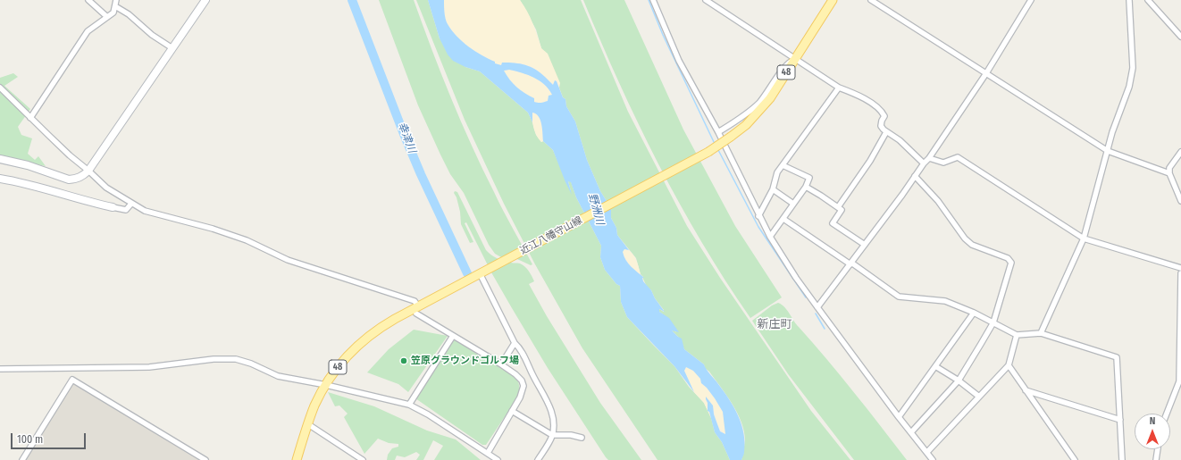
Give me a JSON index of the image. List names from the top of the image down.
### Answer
{
  "streets": {
    "main road": ["48", "近江八幡守山線"]
  },
  "districts": ["新庄町"],
  "water": ["幸津川", "野洲川"],
  "places": ["笠原グラウンドゴルフ場"],
  "scale_bar": "100 m",
  "north": "top"
}
